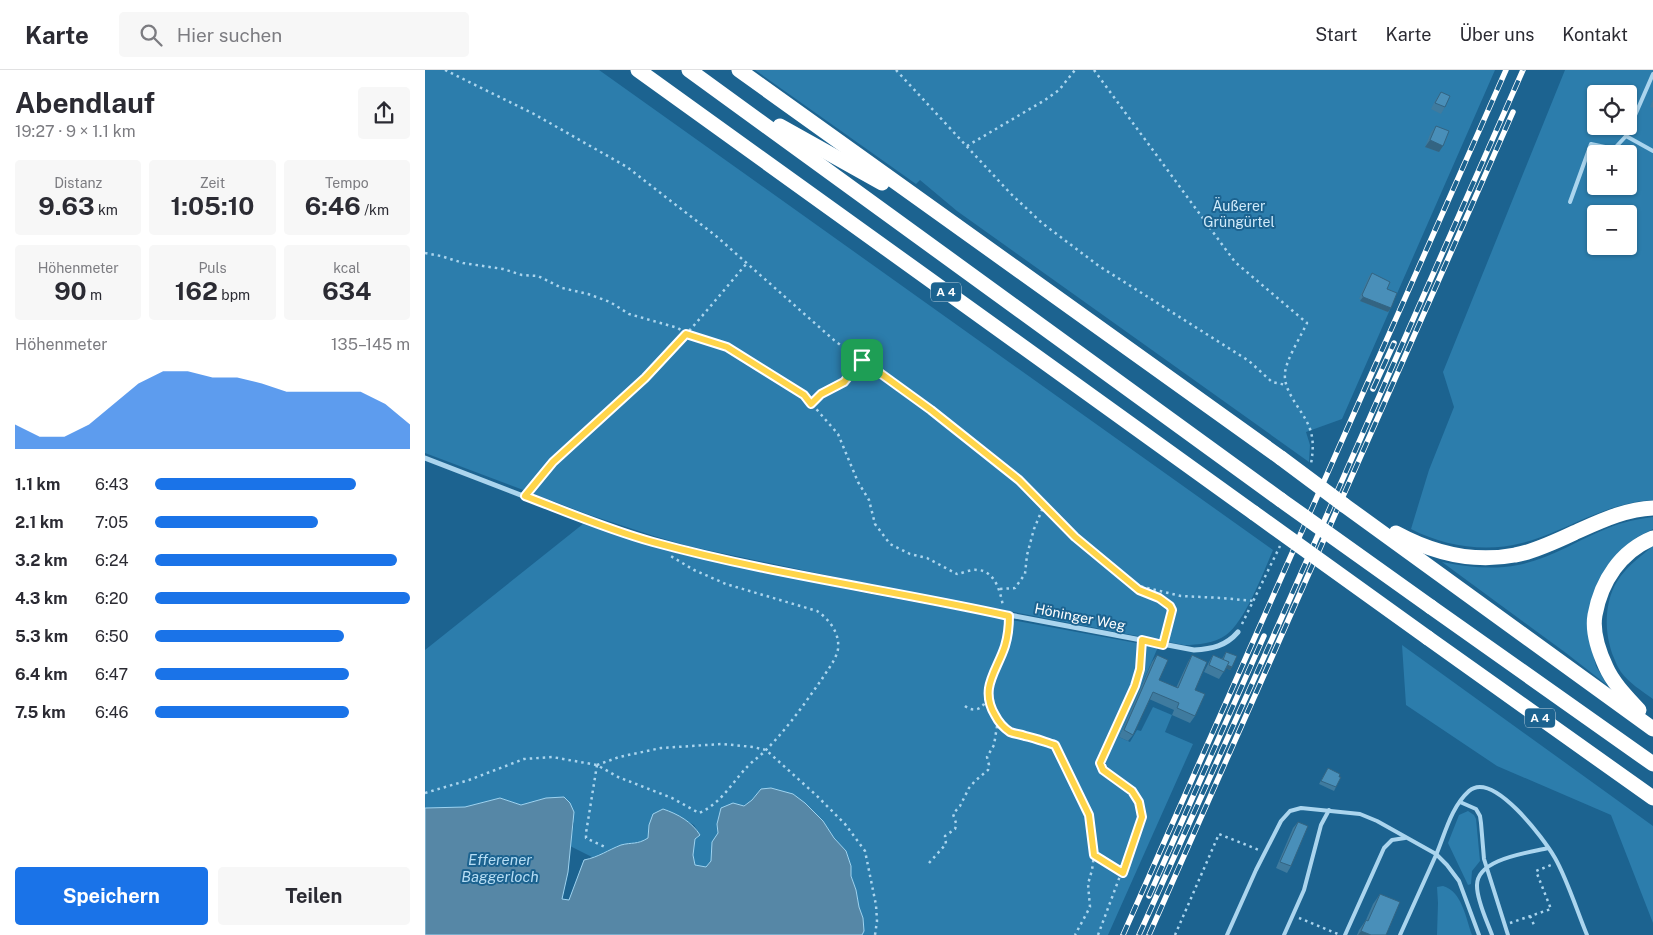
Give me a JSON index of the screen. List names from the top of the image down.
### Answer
{
  "streets": {
    "highway": ["A 4"],
    "street": ["Höninger Weg"]
  },
  "water": ["Efferener Baggerloch"],
  "parks": ["Äußerer Grüngürtel"],
  "page": {
    "header": "Karte",
    "search": "Hier suchen",
    "nav": [
      "Start",
      "Karte",
      "Über uns",
      "Kontakt"
    ],
    "heading": ["Abendlauf", "19:27 · 9 × 1.1 km"],
    "map_buttons": ["+", "−"],
    "stats": [
      ["Distanz", "9.63 km"],
      ["Zeit", "1:05:10"],
      ["Tempo", "6:46 /km"],
      ["Höhenmeter", "90 m"],
      ["Puls", "162 bpm"],
      ["kcal", "634"]
    ],
    "chart": ["Höhenmeter", "135–145 m"],
    "list": [
      {
        "name": "1.1 km",
        "note": "6:43"
      },
      {
        "name": "2.1 km",
        "note": "7:05"
      },
      {
        "name": "3.2 km",
        "note": "6:24"
      },
      {
        "name": "4.3 km",
        "note": "6:20"
      },
      {
        "name": "5.3 km",
        "note": "6:50"
      },
      {
        "name": "6.4 km",
        "note": "6:47"
      },
      {
        "name": "7.5 km",
        "note": "6:46"
      }
    ],
    "buttons": ["Speichern", "Teilen"]
  }
}
